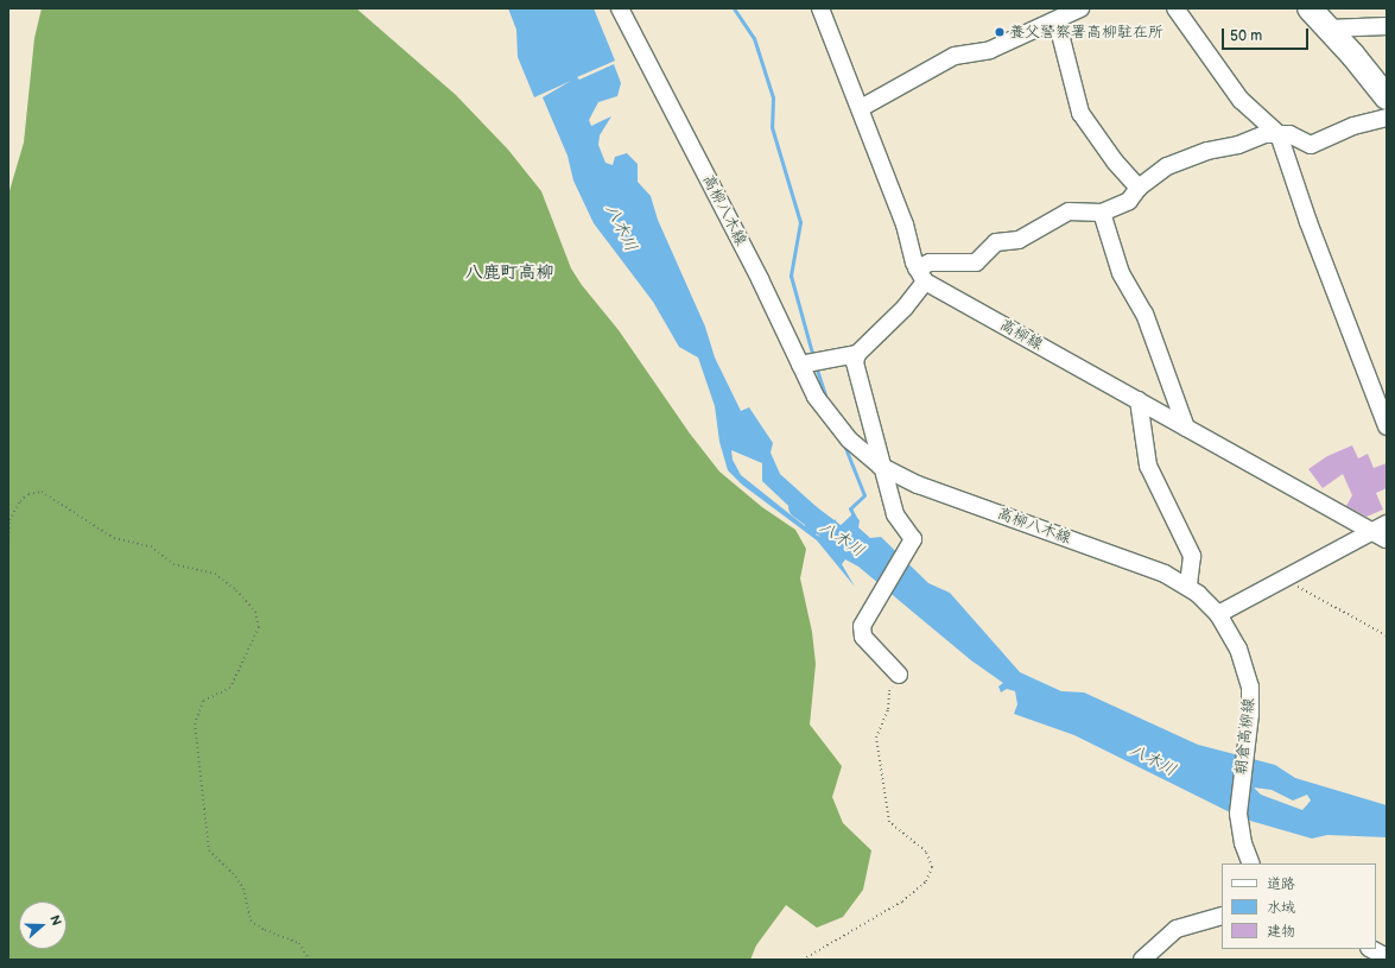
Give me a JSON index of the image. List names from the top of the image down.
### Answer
{
  "streets": {
    "street": ["高柳八木線", "高柳線", "朝倉高柳線"]
  },
  "crossings": [
    ["高柳八木線", "朝倉高柳線"]
  ],
  "districts": ["八鹿町高柳"],
  "water": ["八木川"],
  "places": ["養父警察署高柳駐在所"],
  "legend": ["道路", "水域", "建物"],
  "scale_bar": "50 m",
  "north": "right"
}
